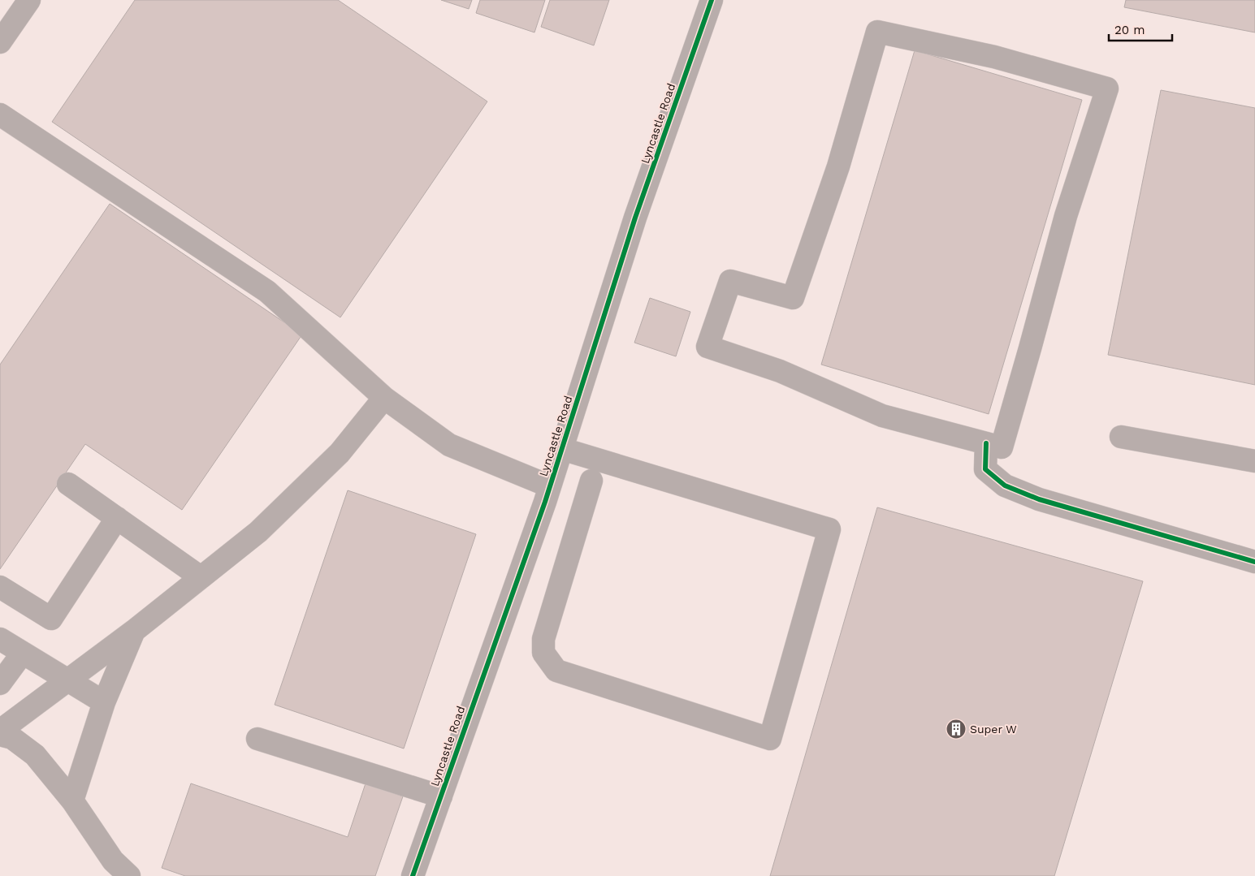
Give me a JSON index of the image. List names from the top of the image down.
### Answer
{
  "streets": {
    "street": ["Lyncastle Road"]
  },
  "places": {
    "building": ["Super W"]
  },
  "scale_bar": "20 m"
}
